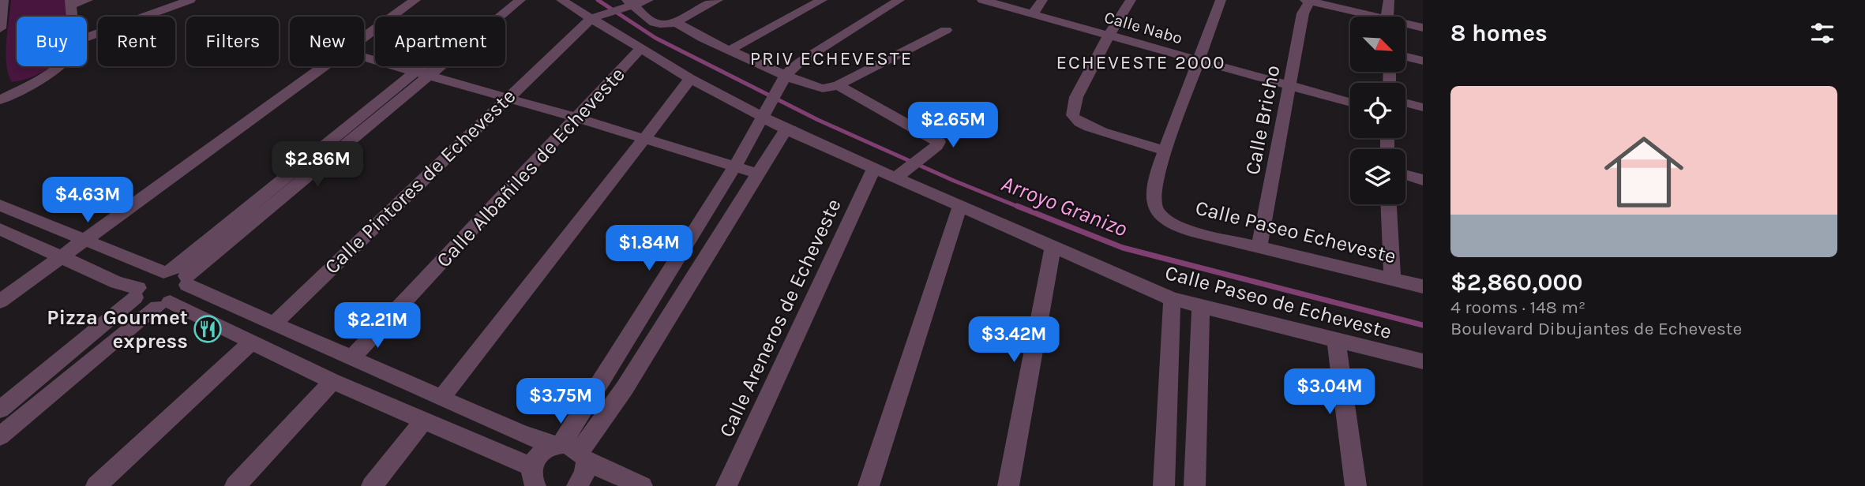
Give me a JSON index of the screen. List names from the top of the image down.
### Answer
{
  "streets": {
    "street": [
      "Calle Nabo",
      "Calle Bricho",
      "Calle Albañiles de Echeveste",
      "Calle Pintores de Echeveste",
      "Calle Paseo Echeveste",
      "Calle Paseo de Echeveste",
      "Calle Areneros de Echeveste"
    ]
  },
  "crossings": [
    ["Calle Nabo", "Calle Bricho"],
    ["Calle Bricho", "Calle Paseo Echeveste"],
    ["Calle Albañiles de Echeveste", "Calle Paseo de Echeveste"],
    ["Calle Pintores de Echeveste", "Calle Paseo de Echeveste"],
    ["Calle Paseo de Echeveste", "Calle Areneros de Echeveste"]
  ],
  "districts": ["PRIV ECHEVESTE", "ECHEVESTE 2000"],
  "water": ["Arroyo Granizo"],
  "places": {
    "restaurant": ["Pizza Gourmet express"]
  },
  "north": "bottom right",
  "page": {
    "heading": "8 homes",
    "chip": [
      "Buy",
      "Rent",
      "Filters",
      "New",
      "Apartment"
    ],
    "list": [
      {
        "name": "$2,860,000",
        "note": "4 rooms · 148 m² · Boulevard Dibujantes de Echeveste"
      }
    ],
    "price": [
      "$2.65M",
      "$2.86M",
      "$4.63M",
      "$1.84M",
      "$2.21M",
      "$3.42M",
      "$3.04M",
      "$3.75M"
    ]
  }
}
